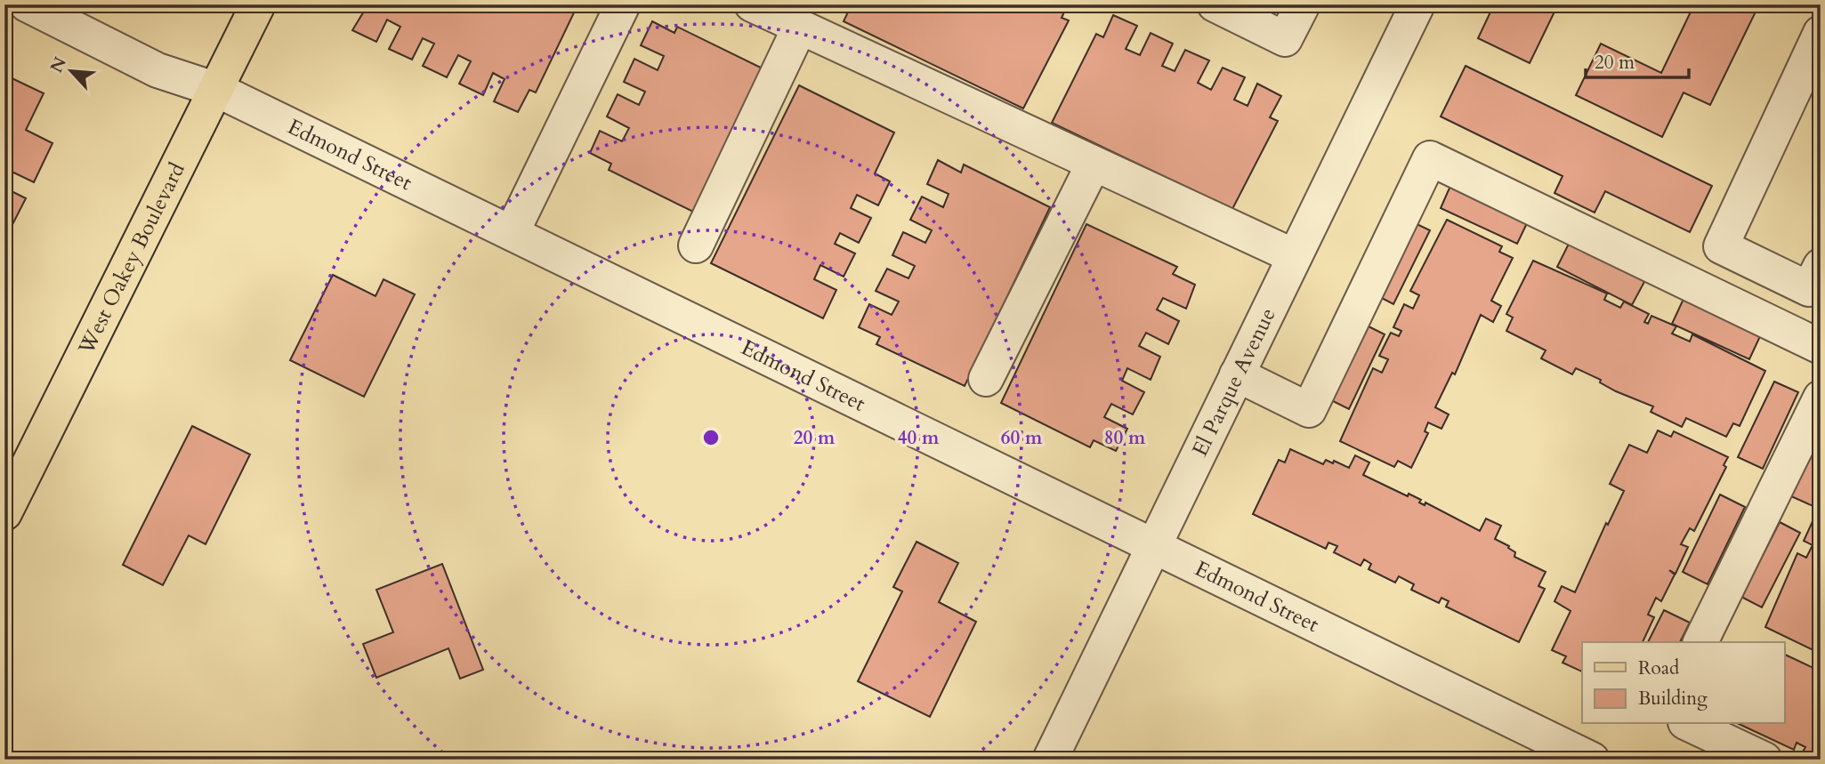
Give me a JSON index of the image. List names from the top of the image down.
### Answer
{
  "streets": {
    "main road": ["West Oakey Boulevard"],
    "street": ["Edmond Street", "El Parque Avenue"]
  },
  "crossings": [
    ["Edmond Street", "West Oakey Boulevard"],
    ["Edmond Street", "El Parque Avenue"]
  ],
  "legend": ["Road", "Building"],
  "scale_bar": "20 m",
  "north": "top left",
  "rings": [
    "20 m",
    "40 m",
    "60 m",
    "80 m"
  ]
}
